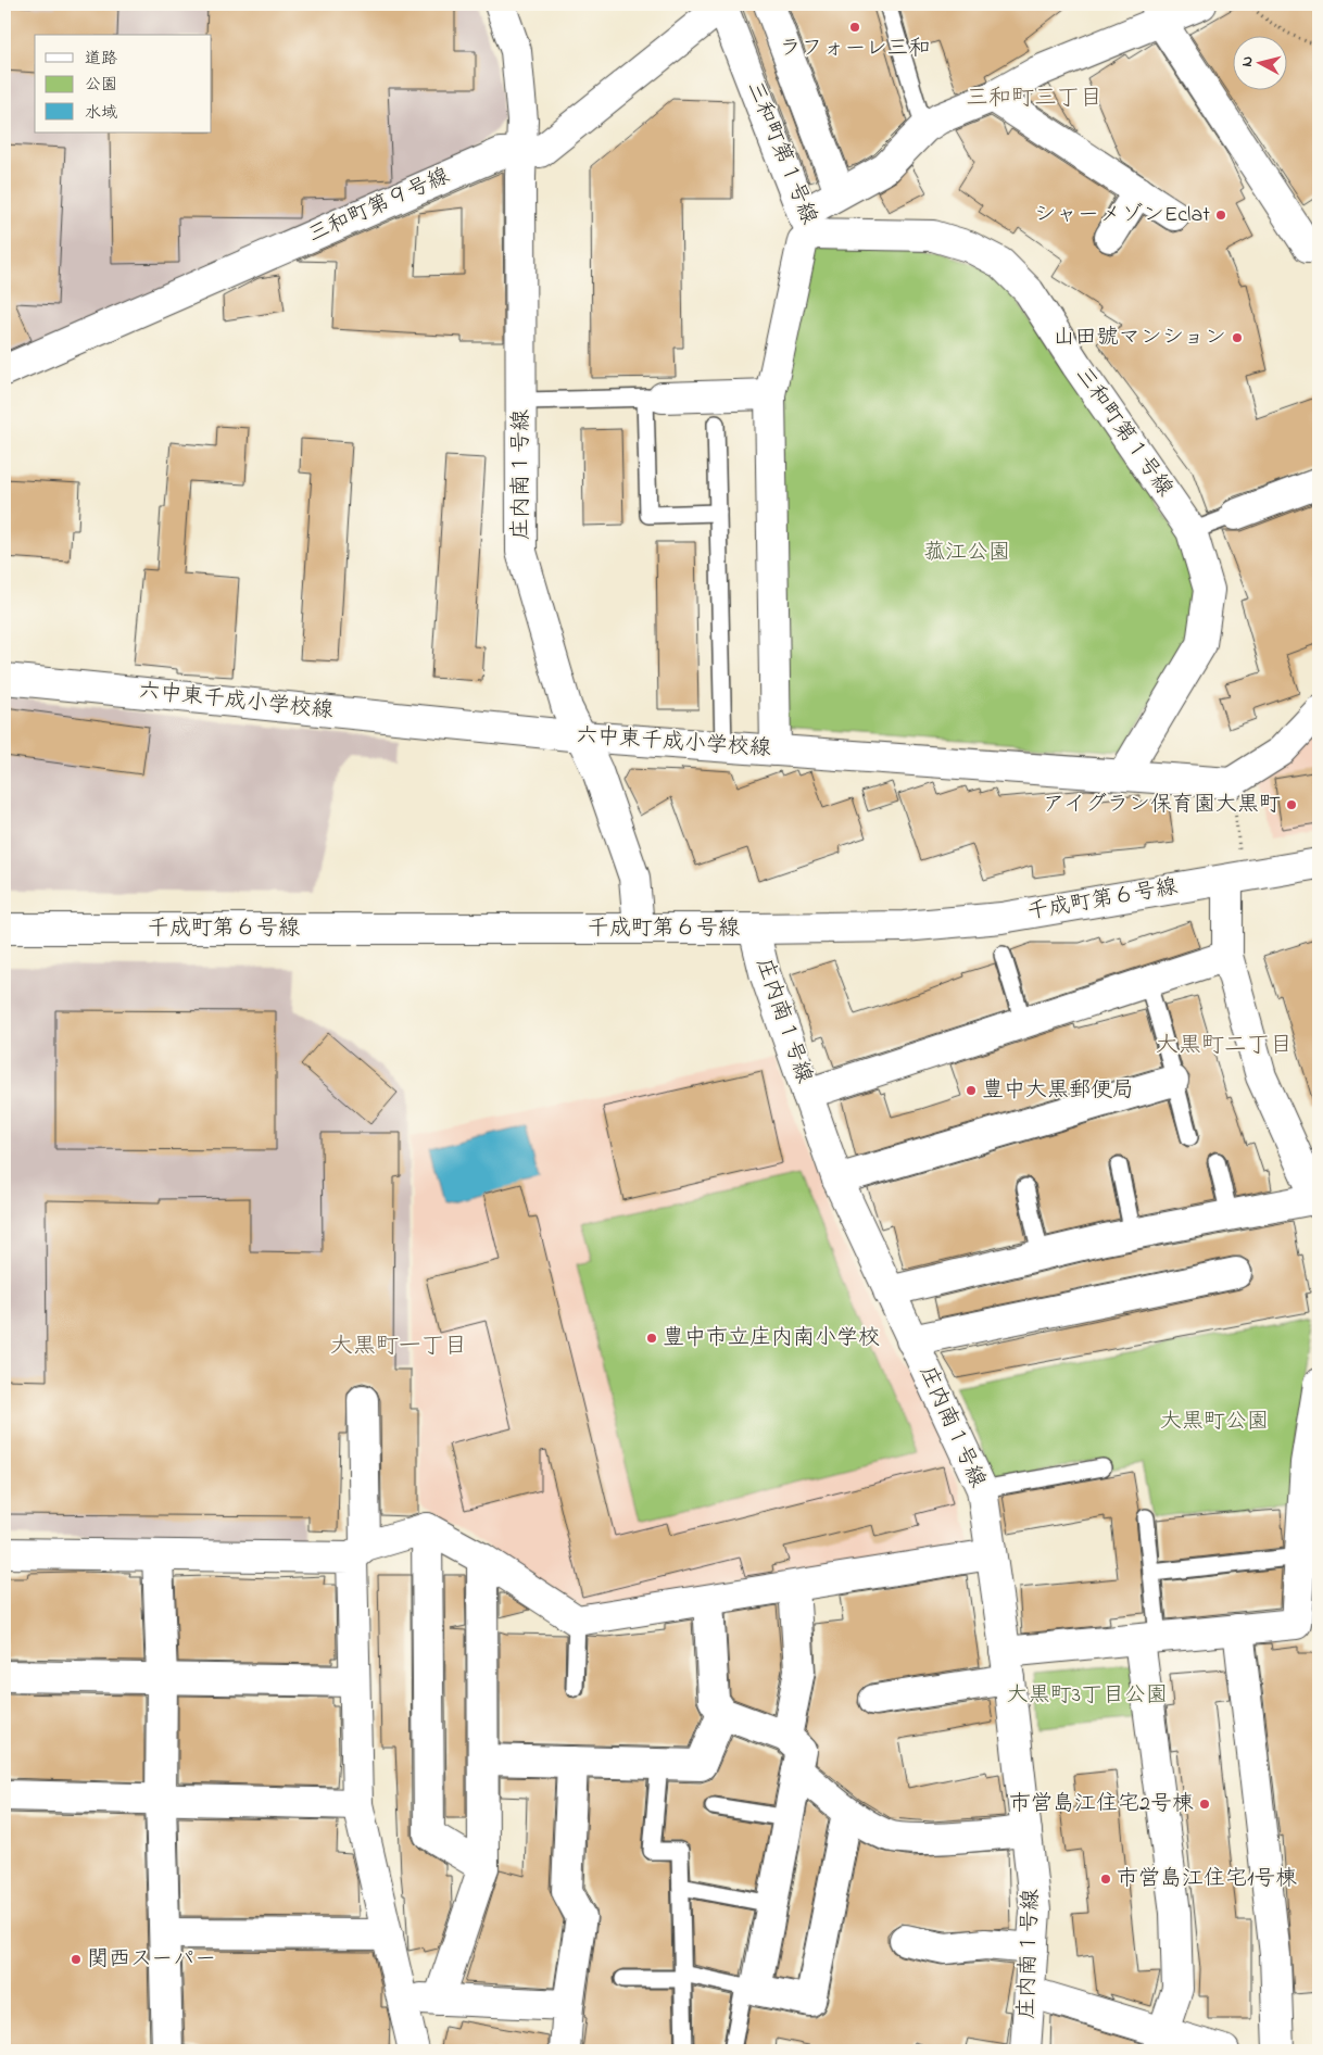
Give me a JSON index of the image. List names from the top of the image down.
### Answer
{
  "streets": {
    "street": [
      "三和町第１号線",
      "三和町第９号線",
      "庄内南１号線",
      "六中東千成小学校線",
      "千成町第６号線"
    ]
  },
  "crossings": [
    ["三和町第１号線", "三和町第９号線"],
    ["三和町第１号線", "六中東千成小学校線"],
    ["三和町第９号線", "庄内南１号線"],
    ["庄内南１号線", "六中東千成小学校線"],
    ["庄内南１号線", "千成町第６号線"]
  ],
  "districts": ["三和町三丁目", "大黒町二丁目", "大黒町一丁目"],
  "parks": ["菰江公園", "大黒町公園", "大黒町3丁目公園"],
  "places": [
    "ラフォーレ三和",
    "シャーメゾンEclat",
    "山田號マンション",
    "アイグラン保育園大黒町",
    "豊中大黒郵便局",
    "豊中市立庄内南小学校",
    "市営島江住宅2号棟",
    "市営島江住宅1号棟",
    "関西スーパー"
  ],
  "legend": ["道路", "公園", "水域"],
  "north": "left"
}
